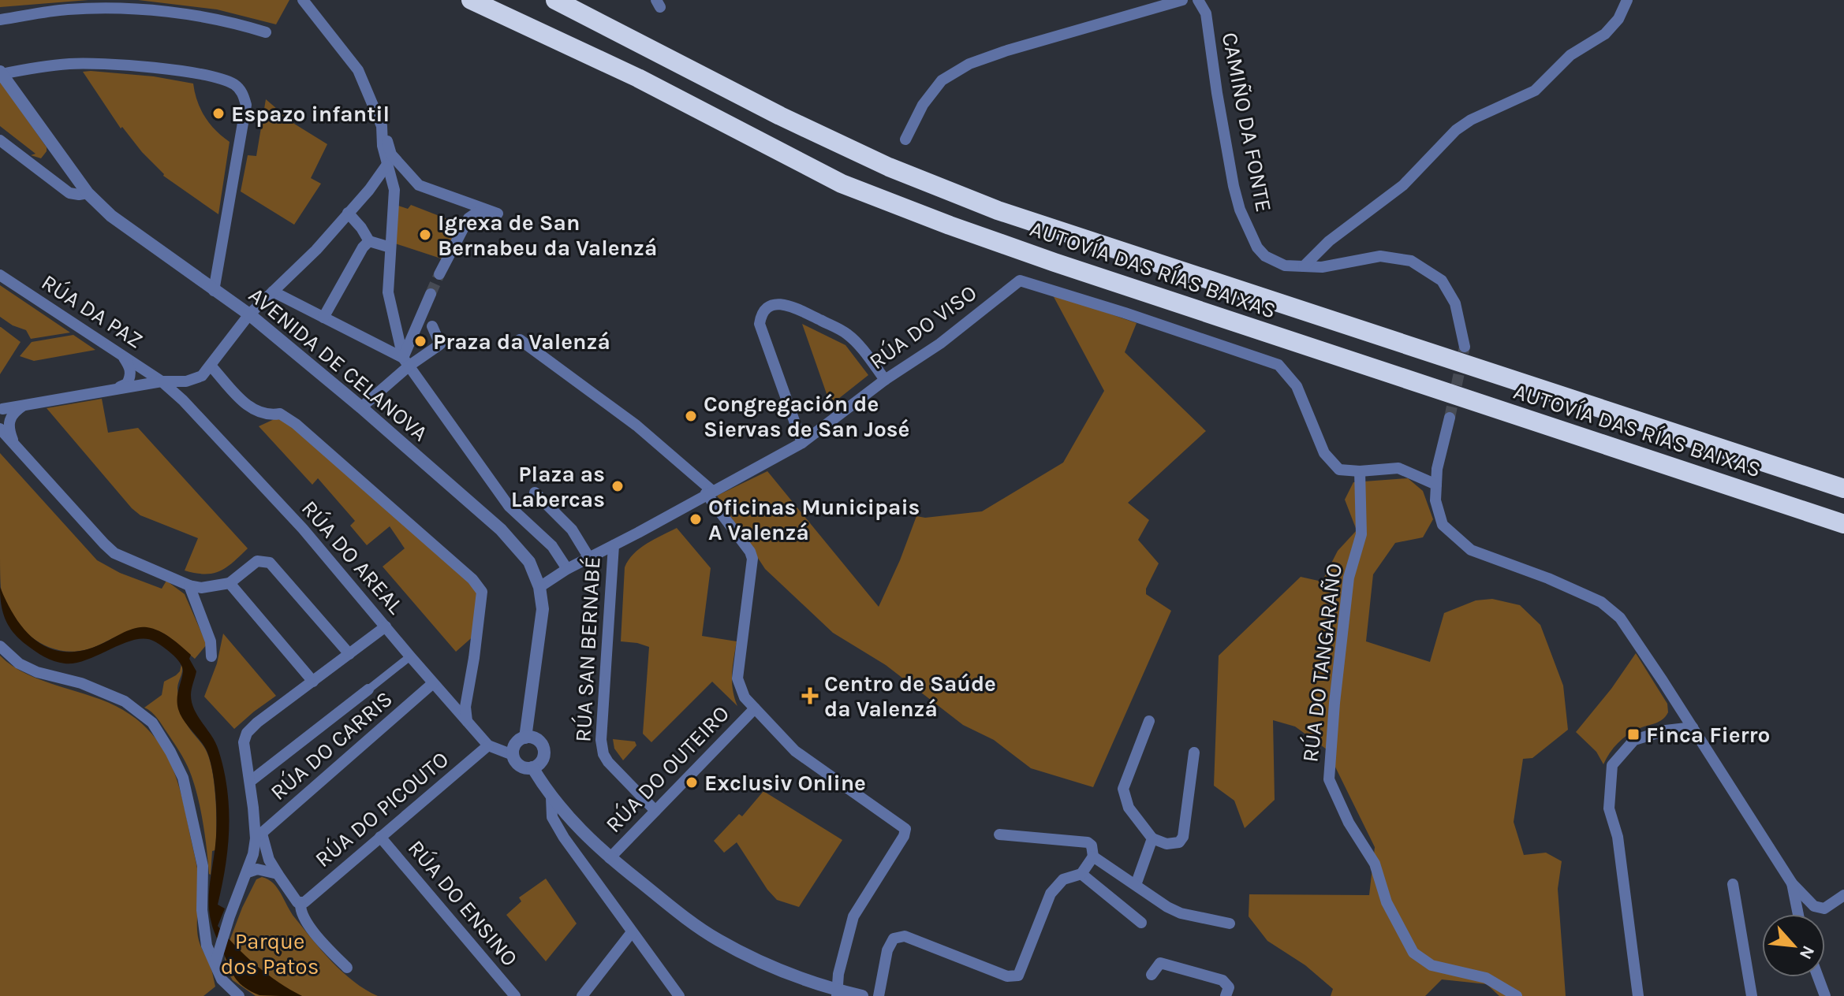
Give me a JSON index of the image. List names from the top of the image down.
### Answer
{
  "streets": {
    "highway": ["AUTOVÍA DAS RÍAS BAIXAS"],
    "street": [
      "CAMIÑO DA FONTE",
      "RÚA DA PAZ",
      "RÚA DO VISO",
      "AVENIDA DE CELANOVA",
      "RÚA DO AREAL",
      "RÚA SAN BERNABÉ",
      "RÚA DO TANGARAÑO",
      "RÚA DO CARRIS",
      "RÚA DO OUTEIRO",
      "RÚA DO PICOUTO",
      "RÚA DO ENSINO"
    ]
  },
  "crossings": [
    ["RÚA DA PAZ", "RÚA DO AREAL"],
    ["RÚA DO VISO", "AVENIDA DE CELANOVA"],
    ["RÚA DO VISO", "RÚA SAN BERNABÉ"],
    ["RÚA DO VISO", "RÚA DO TANGARAÑO"],
    ["AVENIDA DE CELANOVA", "RÚA DO AREAL"],
    ["RÚA DO AREAL", "RÚA DO CARRIS"],
    ["RÚA DO AREAL", "RÚA DO PICOUTO"],
    ["RÚA SAN BERNABÉ", "RÚA DO OUTEIRO"],
    ["RÚA DO PICOUTO", "RÚA DO ENSINO"]
  ],
  "parks": ["Parque dos Patos"],
  "places": {
    "other": [
      "Espazo infantil",
      "Igrexa de San Bernabeu da Valenzá",
      "Praza da Valenzá",
      "Congregación de Siervas de San José",
      "Plaza as Labercas",
      "Oficinas Municipais A Valenzá",
      "Exclusiv Online"
    ],
    "health": ["Centro de Saúde da Valenzá"],
    "transit": ["Finca Fierro"]
  },
  "north": "bottom right"
}
